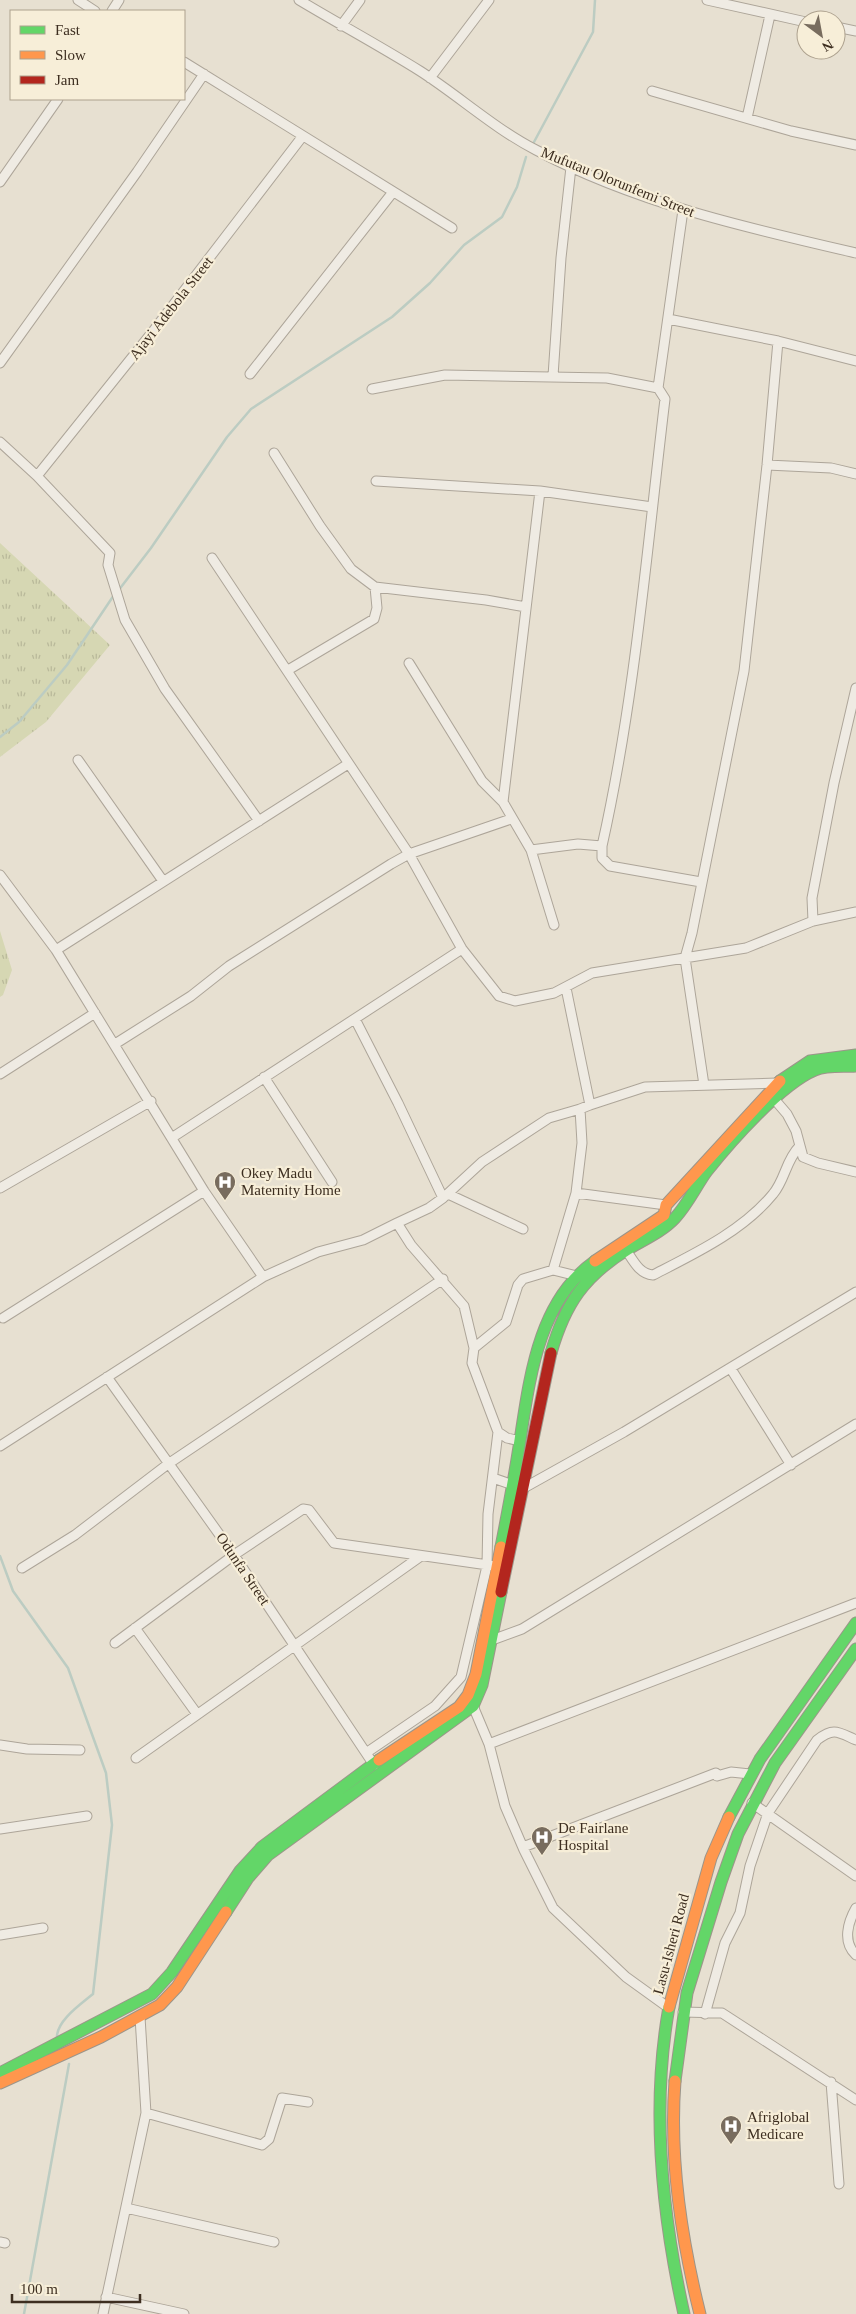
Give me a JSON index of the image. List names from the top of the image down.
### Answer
{
  "streets": {
    "main road": ["Lasu-Isheri Road"],
    "street": ["Mufutau Olorunfemi Street", "Ajayi Adebola Street", "Odunfa Street"]
  },
  "places": {
    "hospital": ["Okey Madu Maternity Home", "De Fairlane Hospital", "Afriglobal Medicare"]
  },
  "legend": ["Fast", "Slow", "Jam"],
  "scale_bar": "100 m",
  "north": "bottom right"
}
